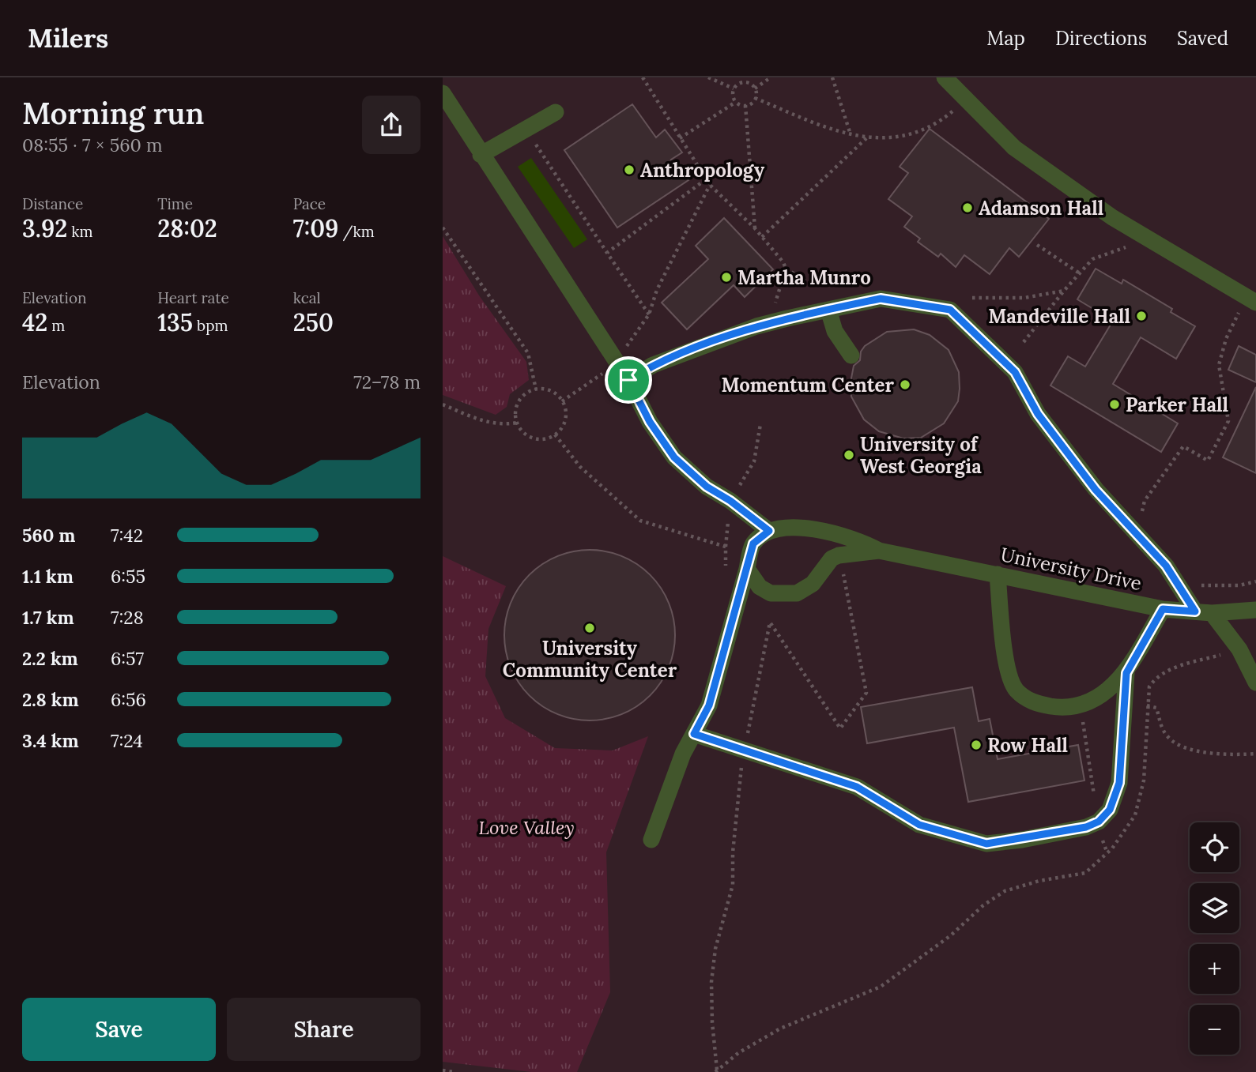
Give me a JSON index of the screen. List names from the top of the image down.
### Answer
{
  "streets": {
    "street": ["University Drive"]
  },
  "parks": ["Love Valley"],
  "places": [
    "Anthropology",
    "Adamson Hall",
    "Martha Munro",
    "Mandeville Hall",
    "Momentum Center",
    "Parker Hall",
    "University of West Georgia",
    "University Community Center",
    "Row Hall"
  ],
  "page": {
    "header": "Milers",
    "nav": ["Map", "Directions", "Saved"],
    "heading": ["Morning run", "08:55 · 7 × 560 m"],
    "stats": [
      ["Distance", "3.92 km"],
      ["Time", "28:02"],
      ["Pace", "7:09 /km"],
      ["Elevation", "42 m"],
      ["Heart rate", "135 bpm"],
      ["kcal", "250"]
    ],
    "chart": ["Elevation", "72–78 m"],
    "list": [
      {
        "name": "560 m",
        "note": "7:42"
      },
      {
        "name": "1.1 km",
        "note": "6:55"
      },
      {
        "name": "1.7 km",
        "note": "7:28"
      },
      {
        "name": "2.2 km",
        "note": "6:57"
      },
      {
        "name": "2.8 km",
        "note": "6:56"
      },
      {
        "name": "3.4 km",
        "note": "7:24"
      }
    ],
    "map_buttons": ["+", "−"],
    "buttons": ["Save", "Share"]
  }
}
